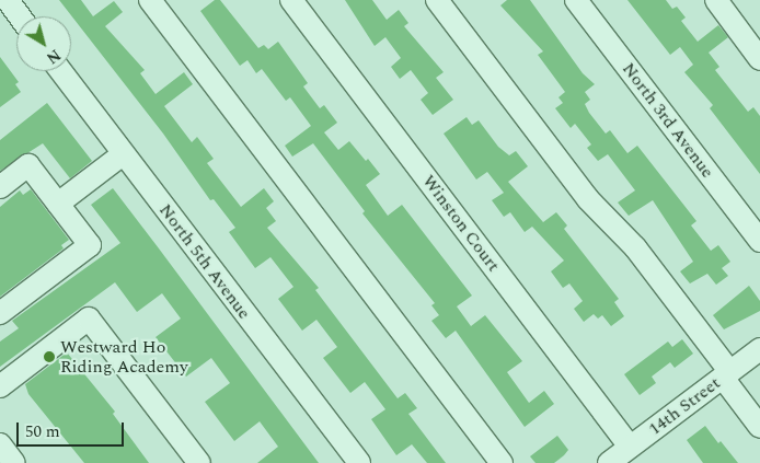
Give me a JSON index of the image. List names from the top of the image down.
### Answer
{
  "streets": {
    "street": [
      "North 3rd Avenue",
      "Winston Court",
      "North 5th Avenue",
      "14th Street"
    ]
  },
  "crossings": [
    ["Winston Court", "14th Street"]
  ],
  "places": ["Westward Ho Riding Academy"],
  "scale_bar": "50 m",
  "north": "bottom right"
}
